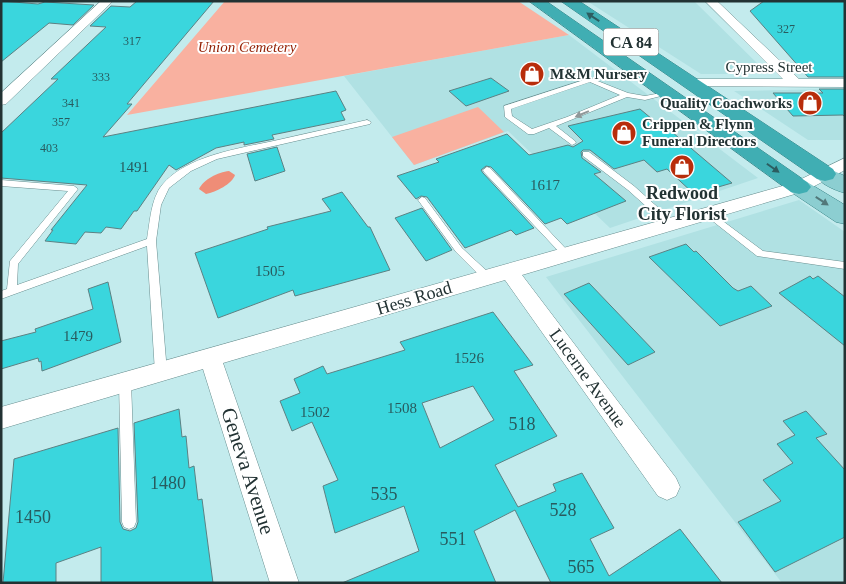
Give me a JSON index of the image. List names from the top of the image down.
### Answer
{
  "streets": {
    "highway": ["CA 84"],
    "street": [
      "Cypress Street",
      "Hess Road",
      "Lucerne Avenue",
      "Geneva Avenue"
    ]
  },
  "crossings": [
    ["CA 84", "Cypress Street"],
    ["CA 84", "Hess Road"],
    ["Hess Road", "Lucerne Avenue"],
    ["Hess Road", "Geneva Avenue"]
  ],
  "parks": ["Union Cemetery"],
  "places": {
    "shop": [
      "M&M Nursery",
      "Quality Coachworks",
      "Crippen & Flynn Funeral Directors",
      "Redwood City Florist"
    ]
  },
  "house_numbers": [
    "327",
    "317",
    "333",
    "341",
    "357",
    "403",
    "1491",
    "1617",
    "1505",
    "1479",
    "1526",
    "1508",
    "1502",
    "518",
    "1480",
    "535",
    "528",
    "1450",
    "551",
    "565"
  ]
}
